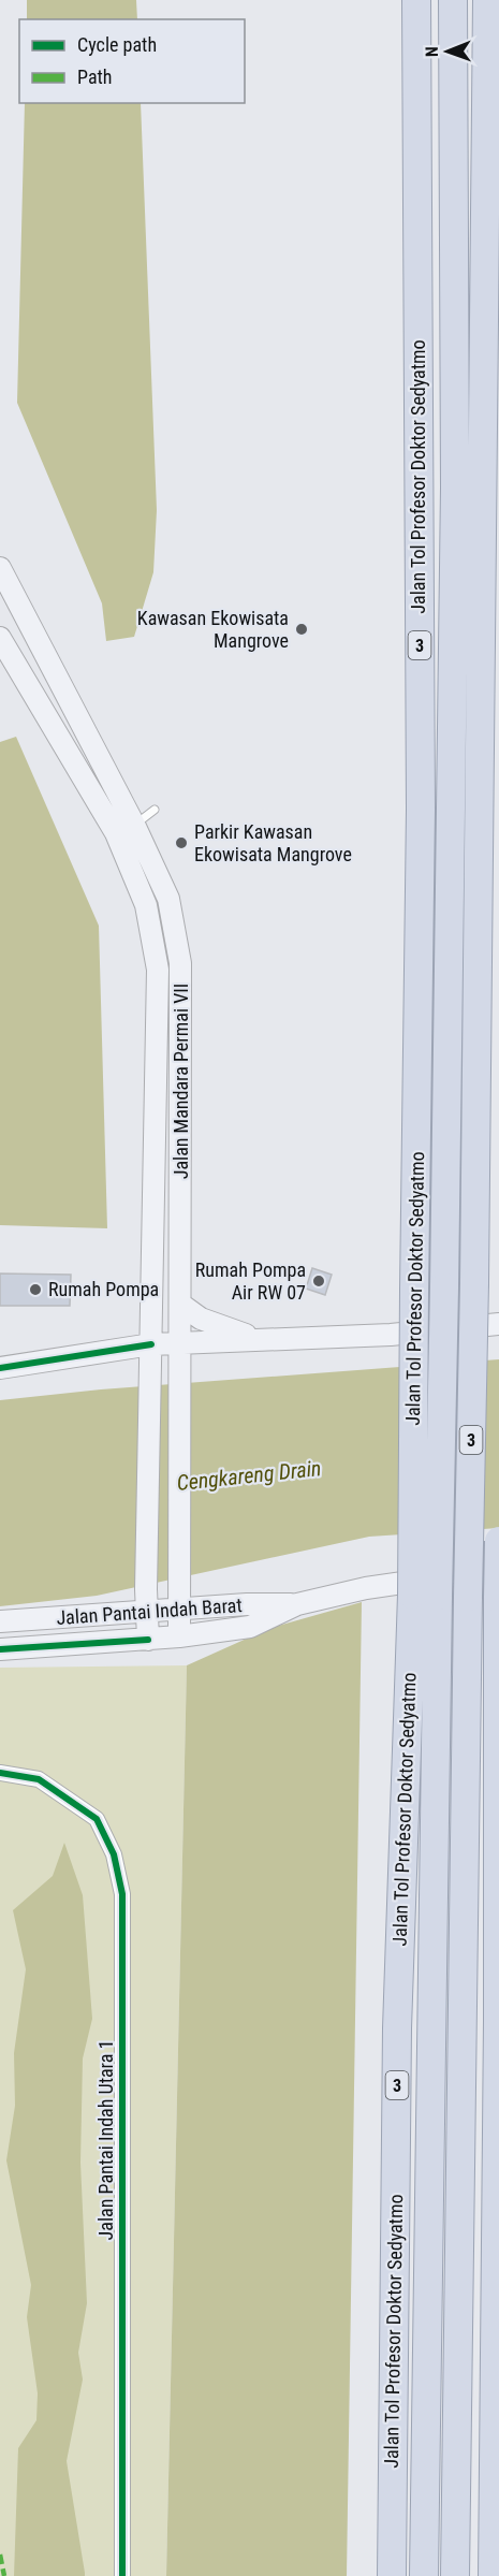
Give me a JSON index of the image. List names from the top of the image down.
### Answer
{
  "streets": {
    "highway": ["Jalan Tol Profesor Doktor Sedyatmo", "3"],
    "main road": ["Jalan Mandara Permai VII", "Jalan Pantai Indah Barat"],
    "street": ["Jalan Pantai Indah Utara 1"]
  },
  "crossings": [
    ["Jalan Mandara Permai VII", "Jalan Pantai Indah Barat"]
  ],
  "water": ["Cengkareng Drain"],
  "places": [
    "Kawasan Ekowisata Mangrove",
    "Parkir Kawasan Ekowisata Mangrove",
    "Rumah Pompa Air RW 07",
    "Rumah Pompa"
  ],
  "legend": ["Cycle path", "Path"],
  "north": "left"
}
